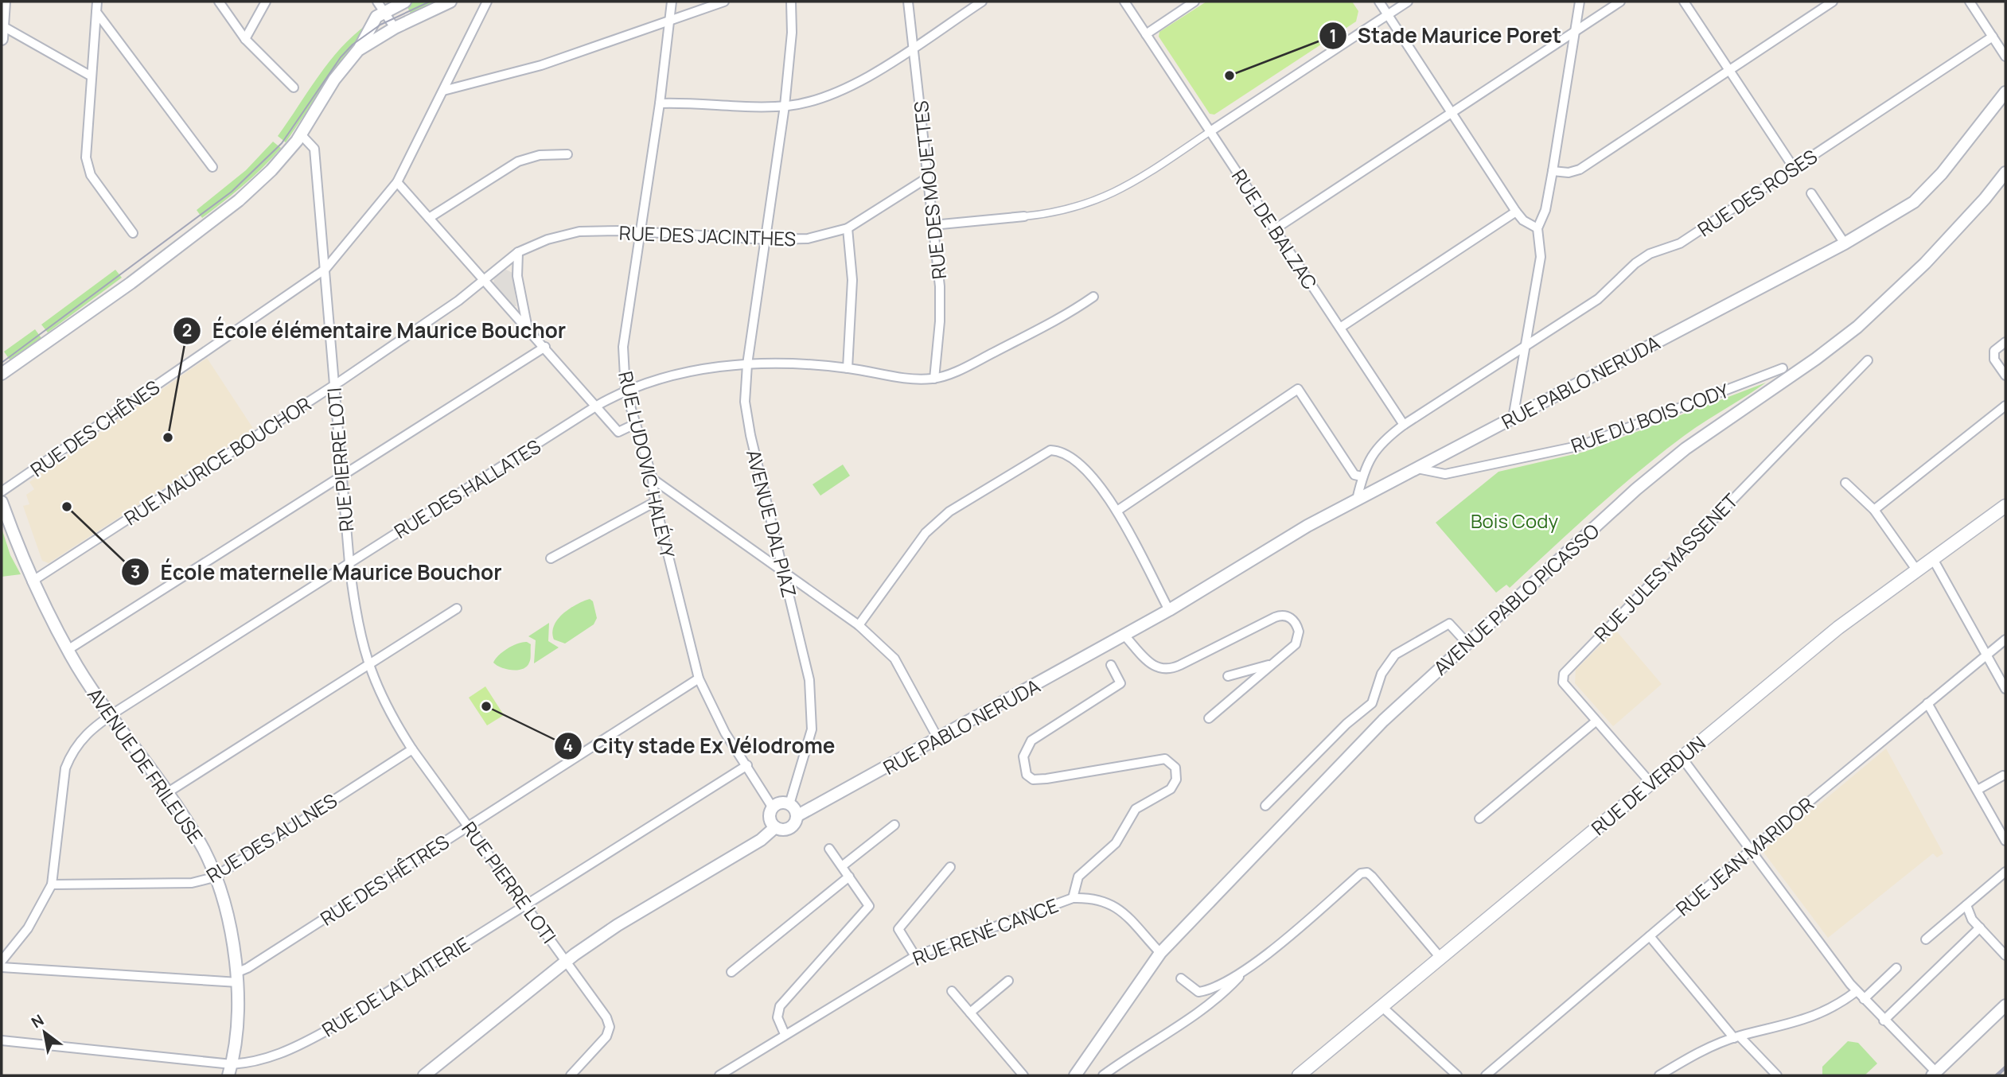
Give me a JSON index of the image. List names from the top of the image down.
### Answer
{
  "streets": {
    "main road": ["RUE DE VERDUN"],
    "street": [
      "RUE DES MOUETTES",
      "RUE DES ROSES",
      "RUE DE BALZAC",
      "RUE DES JACINTHES",
      "RUE PABLO NERUDA",
      "RUE DU BOIS CODY",
      "RUE DES CHÊNES",
      "RUE PIERRE LOTI",
      "RUE MAURICE BOUCHOR",
      "RUE LUDOVIC HALÉVY",
      "RUE DES HALLATES",
      "AVENUE DAL PIAZ",
      "RUE JULES MASSENET",
      "AVENUE PABLO PICASSO",
      "AVENUE DE FRILEUSE",
      "RUE DES AULNES",
      "RUE JEAN MARIDOR",
      "RUE DES HÊTRES",
      "RUE RENÉ CANCE",
      "RUE DE LA LAITERIE"
    ]
  },
  "crossings": [
    ["RUE DES MOUETTES", "RUE DES JACINTHES"],
    ["RUE DES MOUETTES", "RUE DES HALLATES"],
    ["RUE DES ROSES", "RUE DE BALZAC"],
    ["RUE DES ROSES", "RUE PABLO NERUDA"],
    ["RUE DES JACINTHES", "RUE MAURICE BOUCHOR"],
    ["RUE DES JACINTHES", "RUE LUDOVIC HALÉVY"],
    ["RUE DES JACINTHES", "AVENUE DAL PIAZ"],
    ["RUE PABLO NERUDA", "RUE DU BOIS CODY"],
    ["RUE PABLO NERUDA", "RUE LUDOVIC HALÉVY"],
    ["RUE PABLO NERUDA", "AVENUE DAL PIAZ"],
    ["RUE DES CHÊNES", "RUE PIERRE LOTI"],
    ["RUE PIERRE LOTI", "RUE MAURICE BOUCHOR"],
    ["RUE PIERRE LOTI", "RUE DES HALLATES"],
    ["RUE PIERRE LOTI", "RUE DES AULNES"],
    ["RUE PIERRE LOTI", "RUE DES HÊTRES"],
    ["RUE PIERRE LOTI", "RUE DE LA LAITERIE"],
    ["RUE MAURICE BOUCHOR", "AVENUE DE FRILEUSE"],
    ["RUE LUDOVIC HALÉVY", "RUE DES HALLATES"],
    ["RUE LUDOVIC HALÉVY", "AVENUE DAL PIAZ"],
    ["RUE LUDOVIC HALÉVY", "RUE DES HÊTRES"],
    ["RUE LUDOVIC HALÉVY", "RUE DE LA LAITERIE"],
    ["RUE DES HALLATES", "AVENUE DAL PIAZ"],
    ["RUE DES HALLATES", "AVENUE DE FRILEUSE"],
    ["RUE DES HALLATES", "RUE DES AULNES"],
    ["RUE JULES MASSENET", "RUE DE VERDUN"],
    ["AVENUE PABLO PICASSO", "RUE RENÉ CANCE"],
    ["AVENUE DE FRILEUSE", "RUE DES AULNES"],
    ["AVENUE DE FRILEUSE", "RUE DES HÊTRES"],
    ["AVENUE DE FRILEUSE", "RUE DE LA LAITERIE"]
  ],
  "parks": ["Bois Cody"],
  "places": [
    "Stade Maurice Poret",
    "École élémentaire Maurice Bouchor",
    "École maternelle Maurice Bouchor",
    "City stade Ex Vélodrome"
  ],
  "north": "top left"
}
